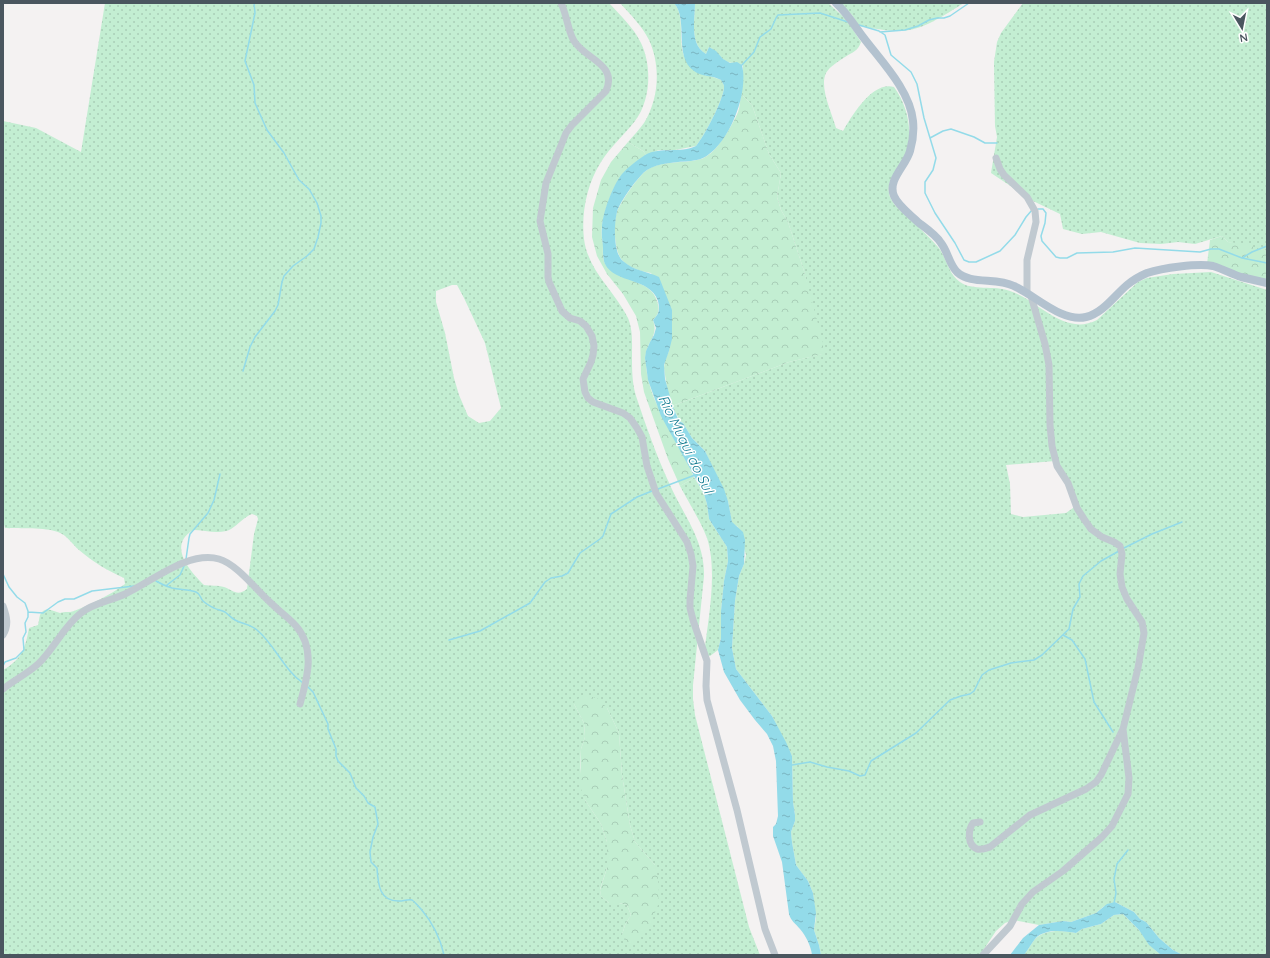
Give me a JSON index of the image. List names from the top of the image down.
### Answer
{
  "water": ["Rio Muqui do Sul"],
  "north": "bottom"
}
